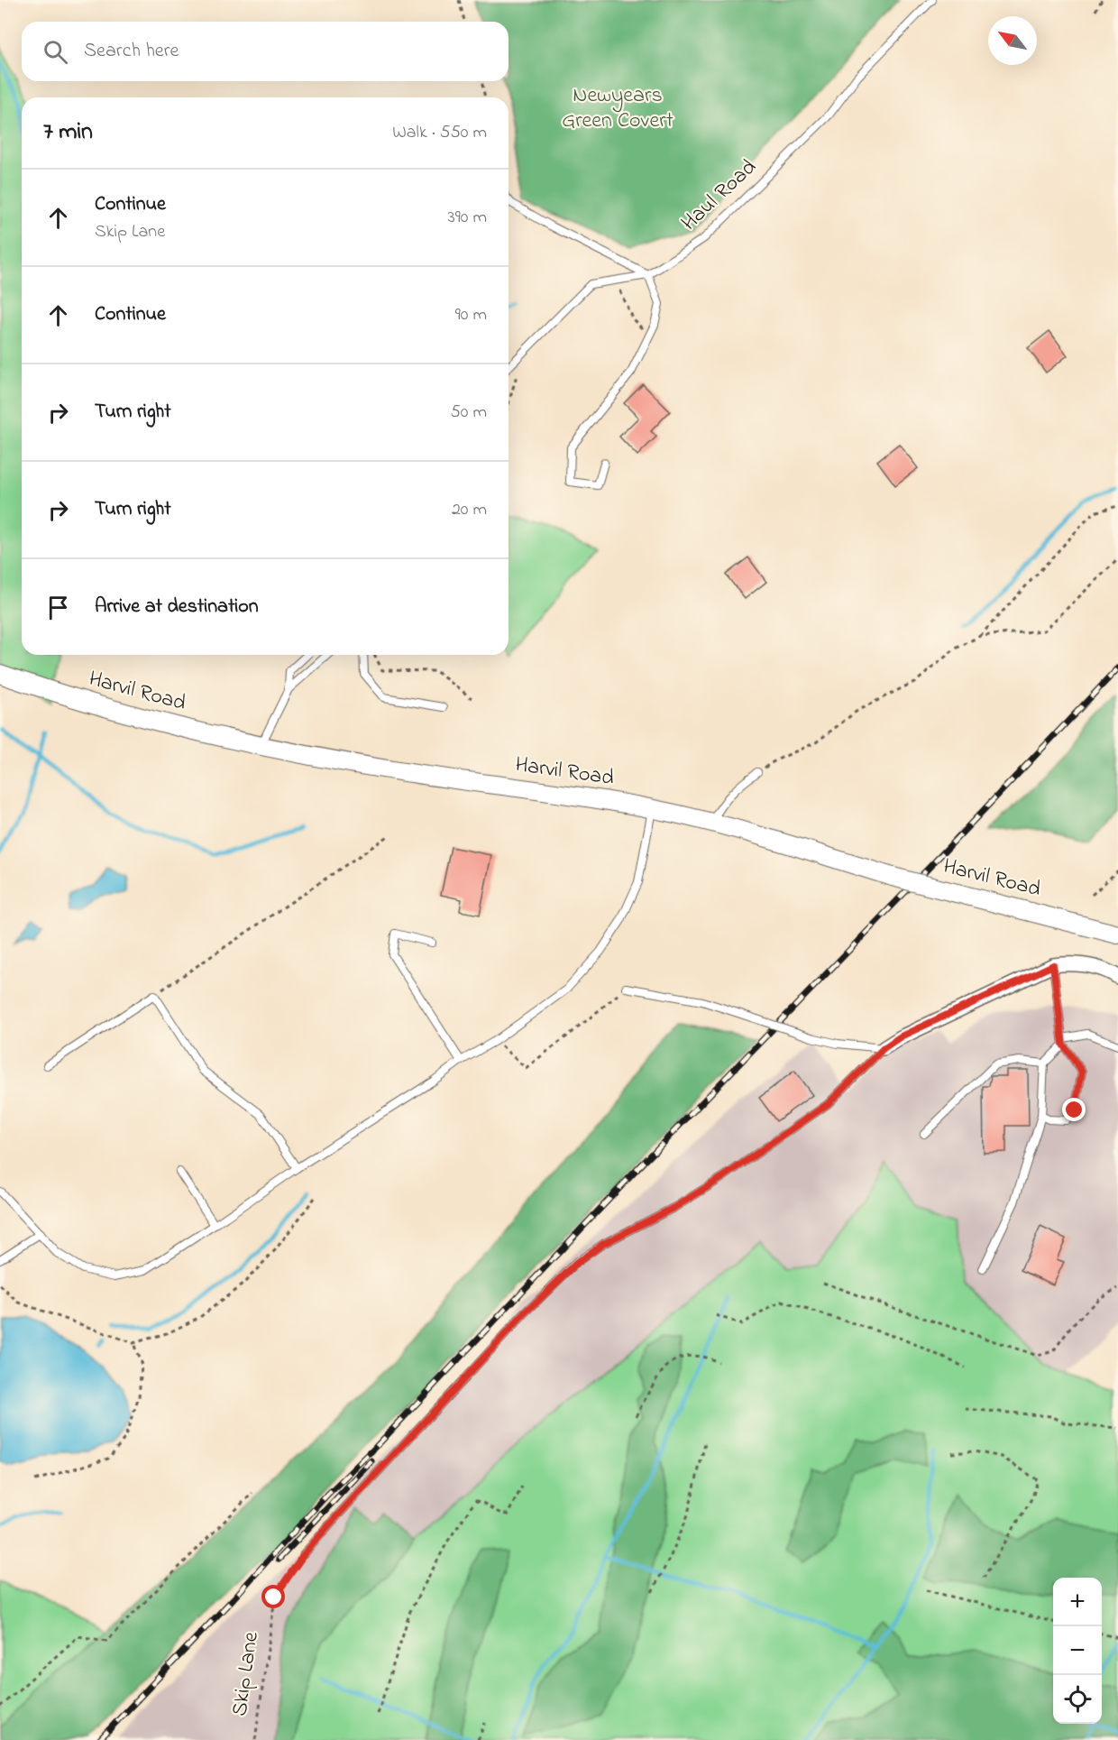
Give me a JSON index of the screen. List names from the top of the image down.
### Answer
{
  "streets": {
    "street": ["Harvil Road"],
    "lane": ["Haul Road"],
    "path": ["Skip Lane"]
  },
  "parks": ["Newyears Green Covert"],
  "north": "top left",
  "page": {
    "search": "Search here",
    "heading": ["7 min", "Walk · 550 m"],
    "list": [
      ["Continue", "Skip Lane", "390 m"],
      ["Continue", "90 m"],
      ["Turn right", "50 m"],
      ["Turn right", "20 m"],
      "Arrive at destination"
    ],
    "map_buttons": ["+", "−"]
  }
}
